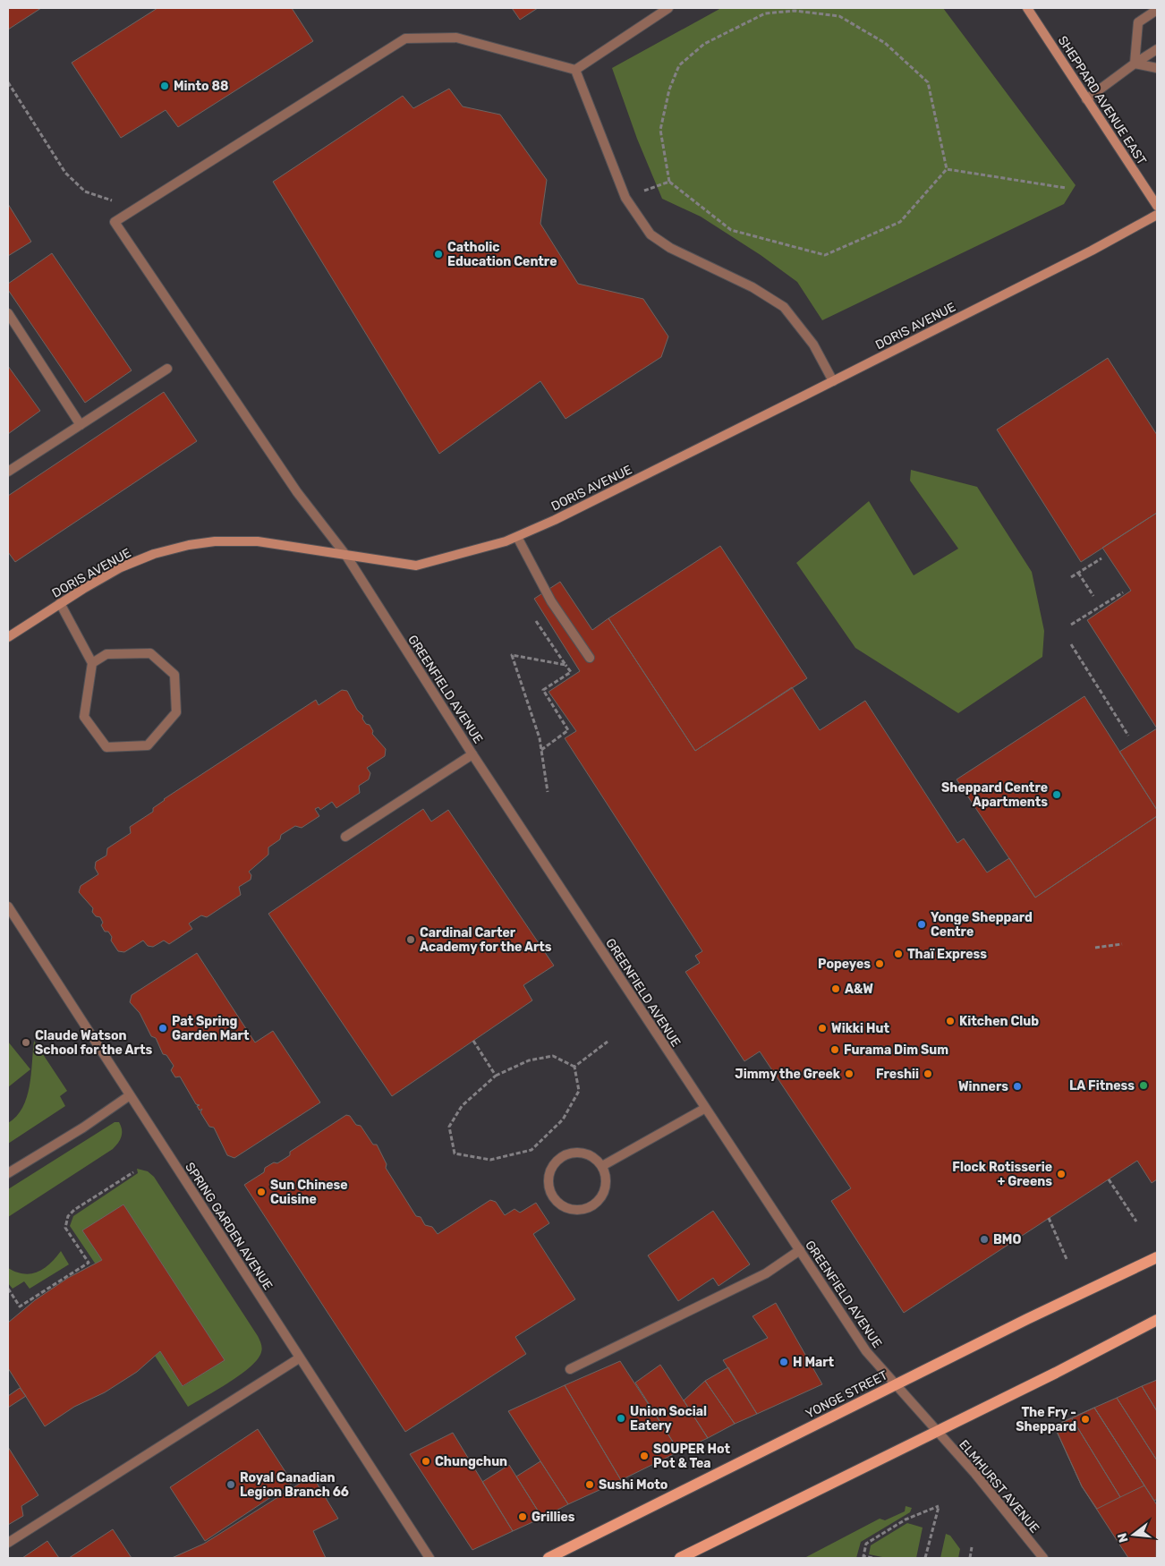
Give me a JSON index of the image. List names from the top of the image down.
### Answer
{
  "streets": {
    "main road": ["YONGE STREET"],
    "street": [
      "SHEPPARD AVENUE EAST",
      "DORIS AVENUE",
      "GREENFIELD AVENUE",
      "SPRING GARDEN AVENUE",
      "ELMHURST AVENUE"
    ]
  },
  "crossings": [
    ["DORIS AVENUE", "GREENFIELD AVENUE"],
    ["GREENFIELD AVENUE", "YONGE STREET"],
    ["GREENFIELD AVENUE", "ELMHURST AVENUE"]
  ],
  "places": [
    "Minto 88",
    "Catholic Education Centre",
    "Sheppard Centre Apartments",
    "Yonge Sheppard Centre",
    "Cardinal Carter Academy for the Arts",
    "Thaï Express",
    "Popeyes",
    "A&W",
    "Kitchen Club",
    "Pat Spring Garden Mart",
    "Wikki Hut",
    "Claude Watson School for the Arts",
    "Furama Dim Sum",
    "Jimmy the Greek",
    "Freshii",
    "LA Fitness",
    "Winners",
    "Flock Rotisserie + Greens",
    "Sun Chinese Cuisine",
    "BMO",
    "H Mart",
    "Union Social Eatery",
    "The Fry - Sheppard",
    "SOUPER Hot Pot & Tea",
    "Chungchun",
    "Royal Canadian Legion Branch 66",
    "Sushi Moto",
    "Grillies"
  ],
  "north": "left"
}
